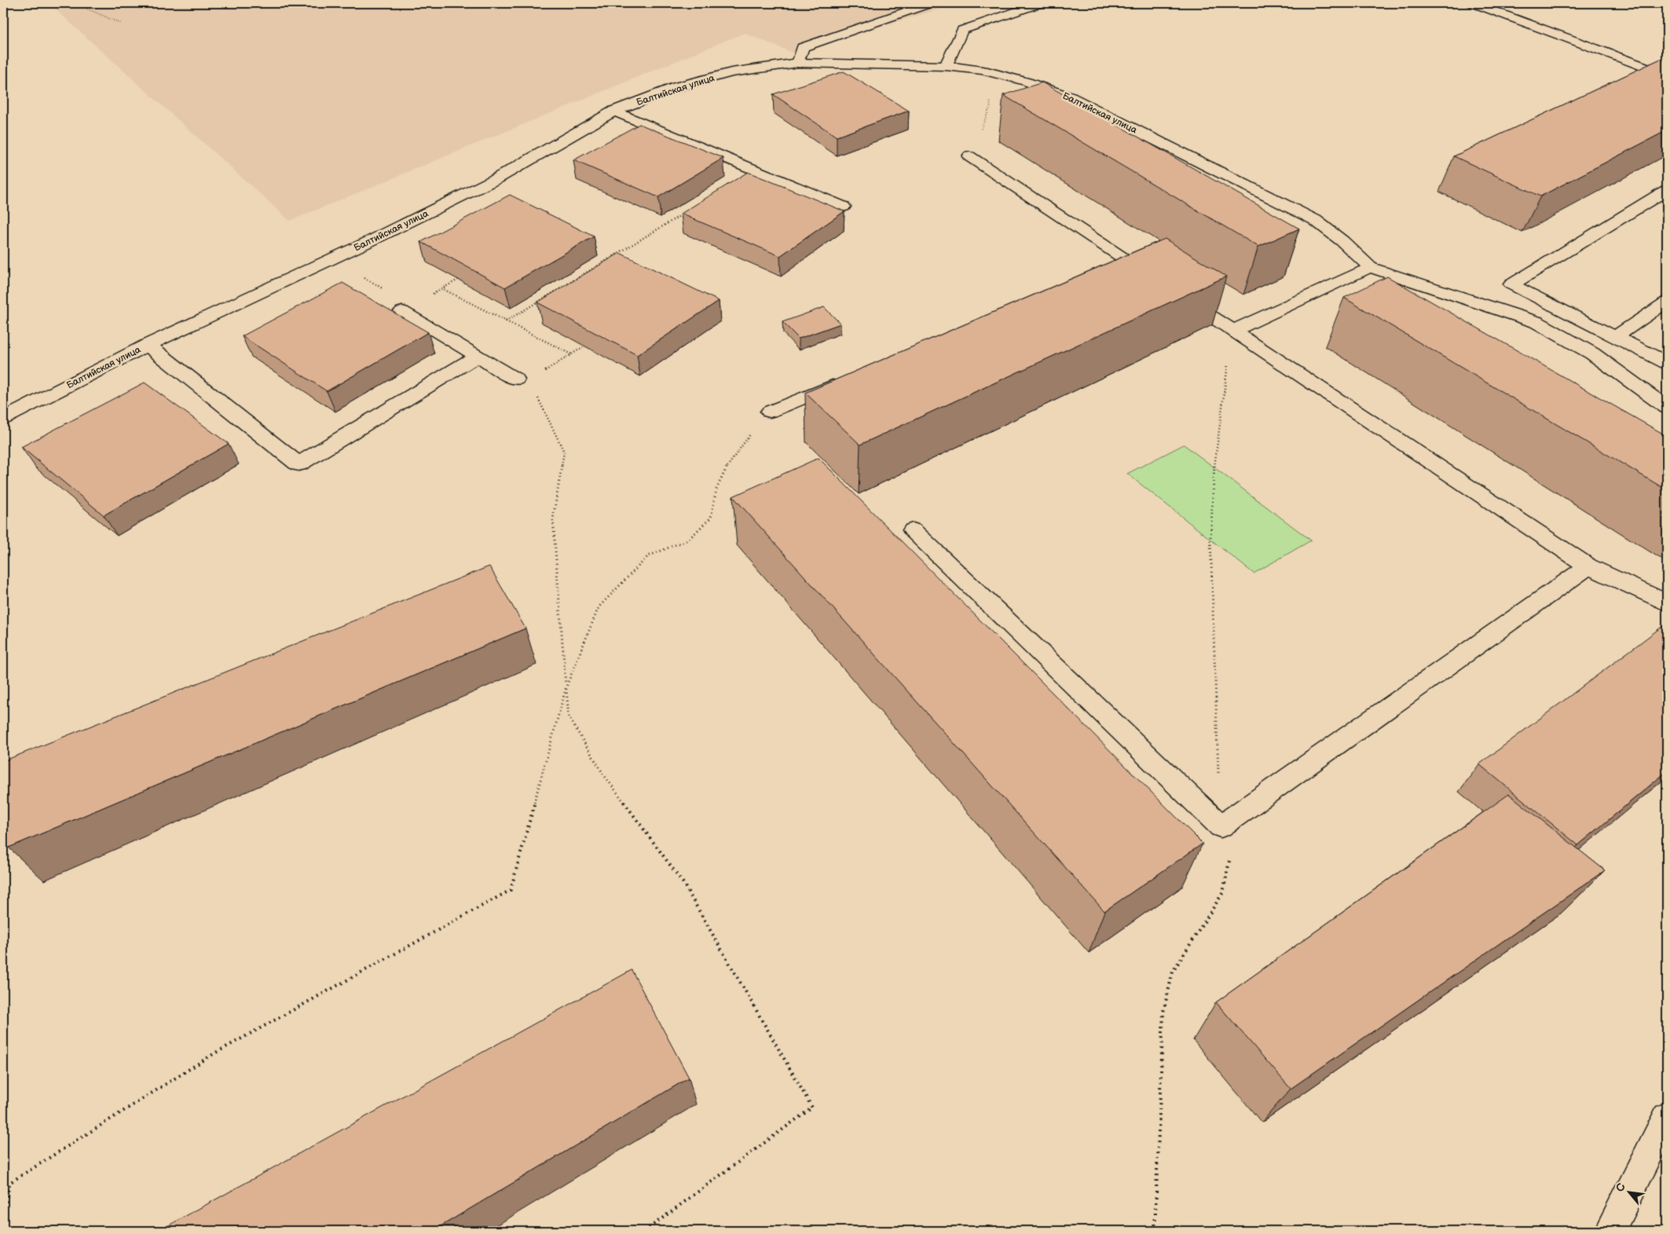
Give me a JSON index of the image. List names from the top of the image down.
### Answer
{
  "streets": {
    "street": ["Балтийская улица"]
  },
  "north": "top left"
}
